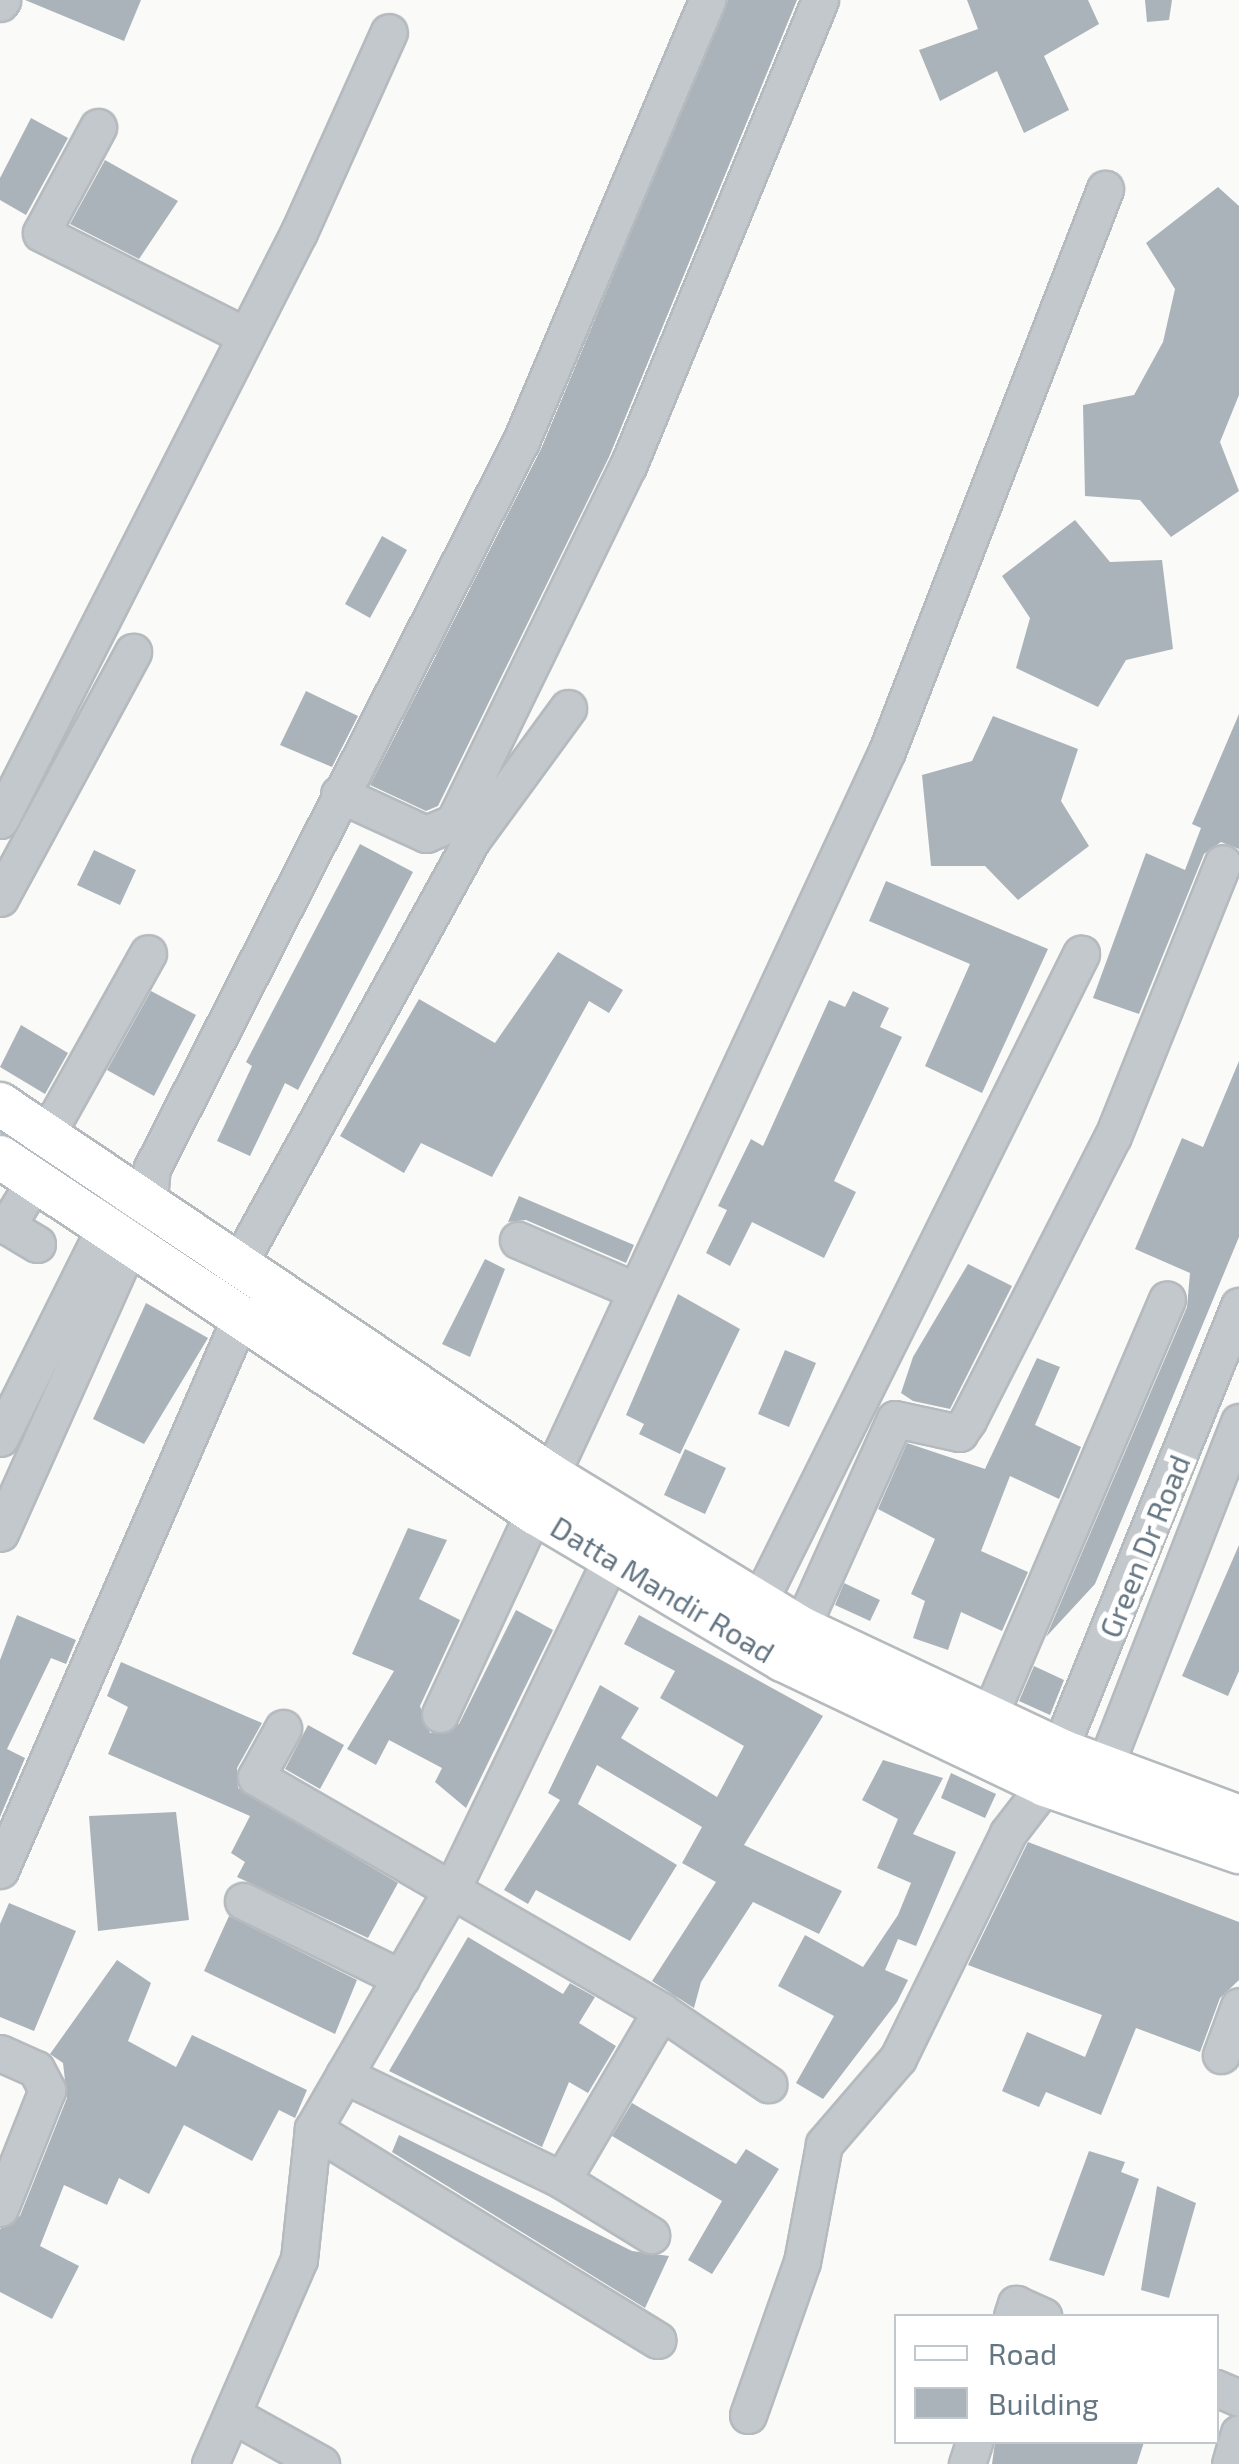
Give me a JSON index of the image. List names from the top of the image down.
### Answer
{
  "streets": {
    "main road": ["Datta Mandir Road"],
    "street": ["Green Dr Road"]
  },
  "crossings": [
    ["Green Dr Road", "Datta Mandir Road"]
  ],
  "legend": ["Road", "Building"]
}
